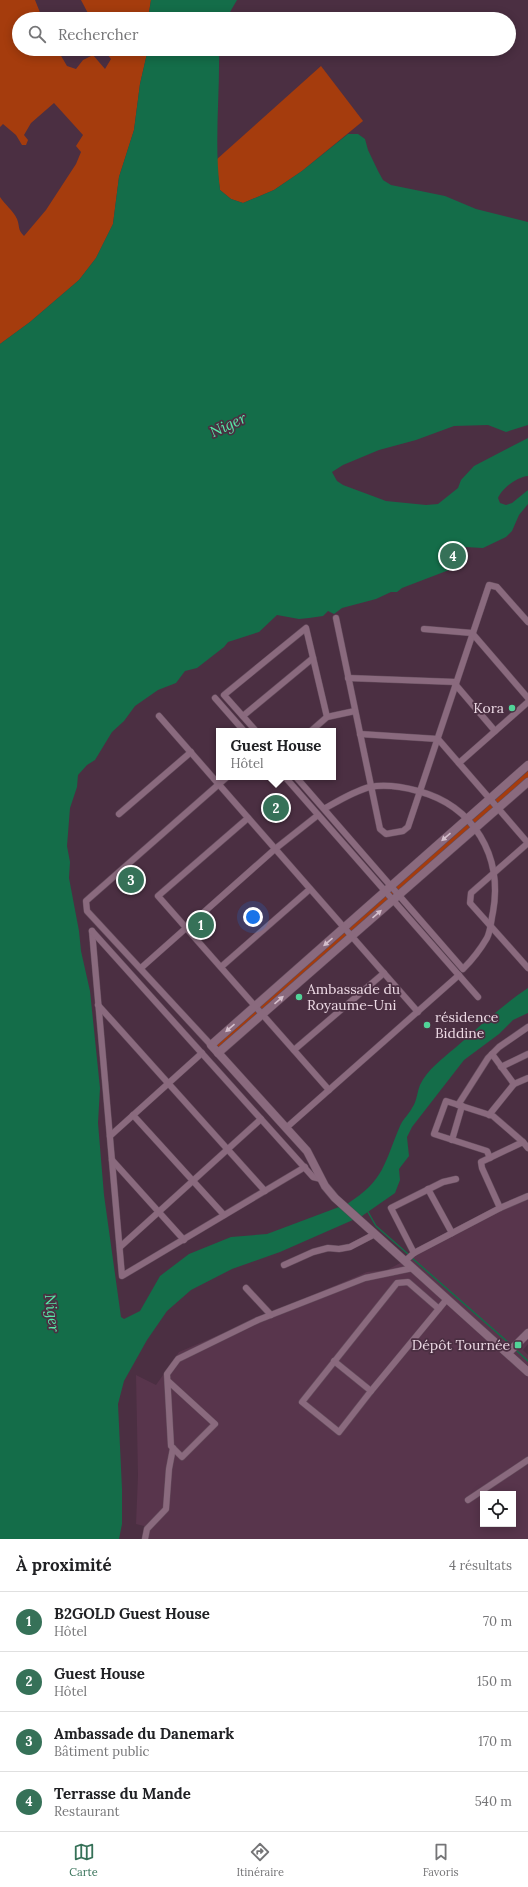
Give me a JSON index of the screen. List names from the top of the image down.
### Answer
{
  "water": ["Niger"],
  "places": {
    "other": ["Kora", "Ambassade du Royaume-Uni", "résidence Biddine"],
    "transit": ["Dépôt Tournée"]
  },
  "page": {
    "search": "Rechercher",
    "pins": [
      "4",
      "2",
      "3",
      "1"
    ],
    "popup": ["Guest House", "Hôtel"],
    "heading": ["À proximité", "4 résultats"],
    "list": [
      {
        "mark": "1",
        "name": "B2GOLD Guest House",
        "note": "Hôtel",
        "value": "70 m"
      },
      {
        "mark": "2",
        "name": "Guest House",
        "note": "Hôtel",
        "value": "150 m"
      },
      {
        "mark": "3",
        "name": "Ambassade du Danemark",
        "note": "Bâtiment public",
        "value": "170 m"
      },
      {
        "mark": "4",
        "name": "Terrasse du Mande",
        "note": "Restaurant",
        "value": "540 m"
      }
    ],
    "nav": ["Carte", "Itinéraire", "Favoris"]
  }
}
